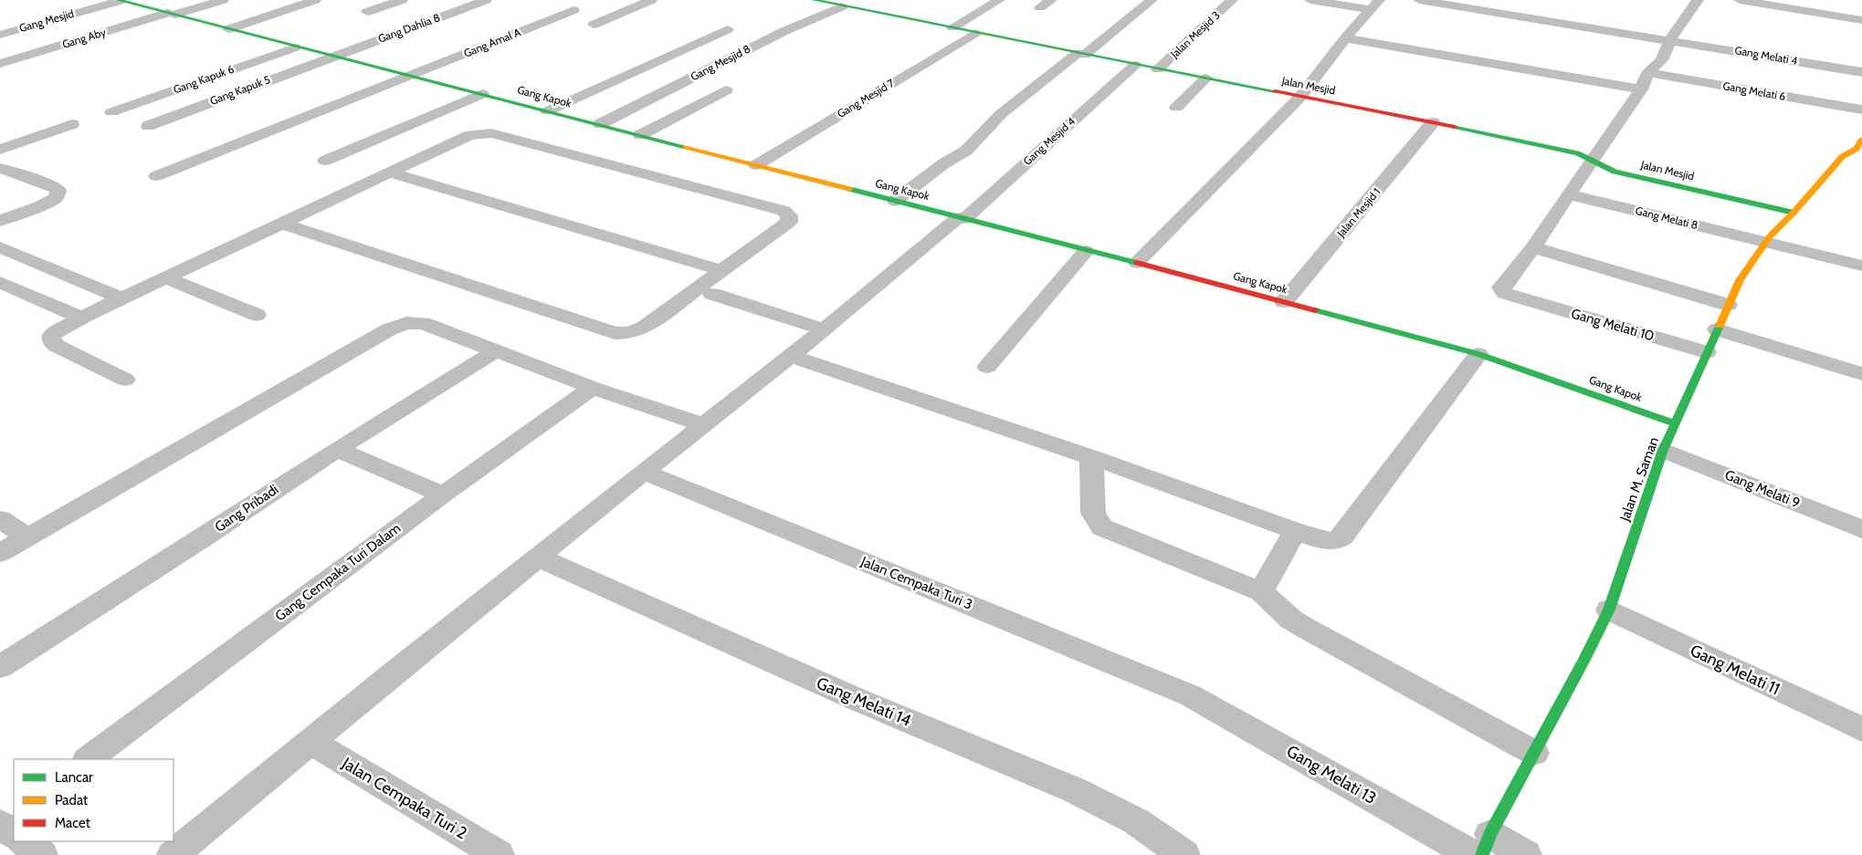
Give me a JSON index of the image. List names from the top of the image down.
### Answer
{
  "streets": {
    "street": [
      "Gang Mesjid",
      "Gang Dahlia 8",
      "Jalan Mesjid 3",
      "Gang Aby",
      "Gang Amal A",
      "Gang Melati 4",
      "Gang Mesjid 8",
      "Gang Kapuk 6",
      "Jalan Mesjid",
      "Gang Kapuk 5",
      "Gang Melati 6",
      "Gang Kapok",
      "Gang Mesjid 7",
      "Gang Mesjid 4",
      "Jalan Mesjid 1",
      "Gang Melati 8",
      "Gang Melati 10",
      "Jalan M. Saman",
      "Gang Melati 9",
      "Gang Pribadi",
      "Gang Cempaka Turi Dalam",
      "Jalan Cempaka Turi 3",
      "Gang Melati 11",
      "Gang Melati 14",
      "Gang Melati 13",
      "Jalan Cempaka Turi 2"
    ]
  },
  "crossings": [
    ["Gang Mesjid", "Gang Kapok"],
    ["Gang Dahlia 8", "Gang Kapuk 5"],
    ["Gang Dahlia 8", "Gang Kapok"],
    ["Jalan Mesjid 3", "Jalan Mesjid"],
    ["Gang Aby", "Gang Kapok"],
    ["Gang Amal A", "Gang Kapok"],
    ["Gang Mesjid 8", "Jalan Mesjid"],
    ["Gang Mesjid 8", "Gang Kapok"],
    ["Gang Kapuk 6", "Gang Kapok"],
    ["Jalan Mesjid", "Gang Mesjid 7"],
    ["Jalan Mesjid", "Gang Mesjid 4"],
    ["Jalan Mesjid", "Jalan Mesjid 1"],
    ["Jalan Mesjid", "Jalan M. Saman"],
    ["Gang Kapuk 5", "Gang Kapok"],
    ["Gang Kapok", "Gang Mesjid 7"],
    ["Gang Kapok", "Gang Mesjid 4"],
    ["Gang Kapok", "Jalan Mesjid 1"],
    ["Gang Kapok", "Jalan M. Saman"],
    ["Gang Mesjid 4", "Jalan Cempaka Turi 3"],
    ["Gang Mesjid 4", "Gang Melati 14"],
    ["Gang Mesjid 4", "Jalan Cempaka Turi 2"],
    ["Gang Melati 8", "Jalan M. Saman"],
    ["Gang Melati 10", "Jalan M. Saman"],
    ["Jalan M. Saman", "Gang Melati 9"],
    ["Jalan M. Saman", "Gang Melati 11"],
    ["Jalan M. Saman", "Gang Melati 13"],
    ["Jalan Cempaka Turi 3", "Gang Melati 13"]
  ],
  "legend": ["Lancar", "Padat", "Macet"]
}
